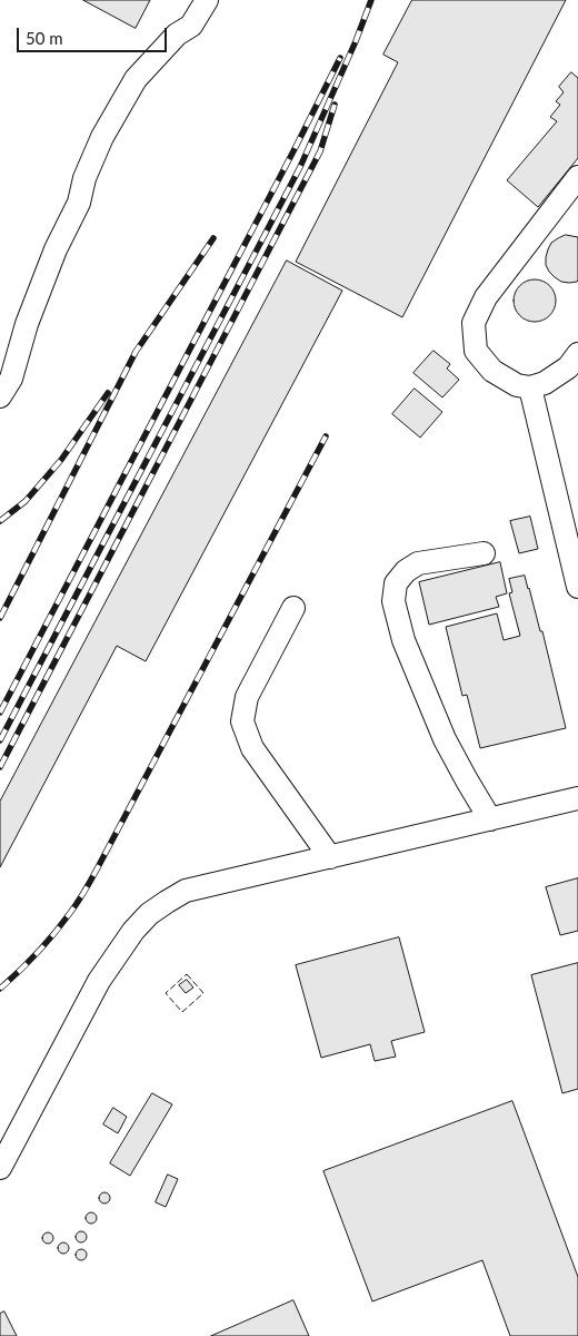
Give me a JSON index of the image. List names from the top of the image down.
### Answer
{
  "scale_bar": "50 m"
}
